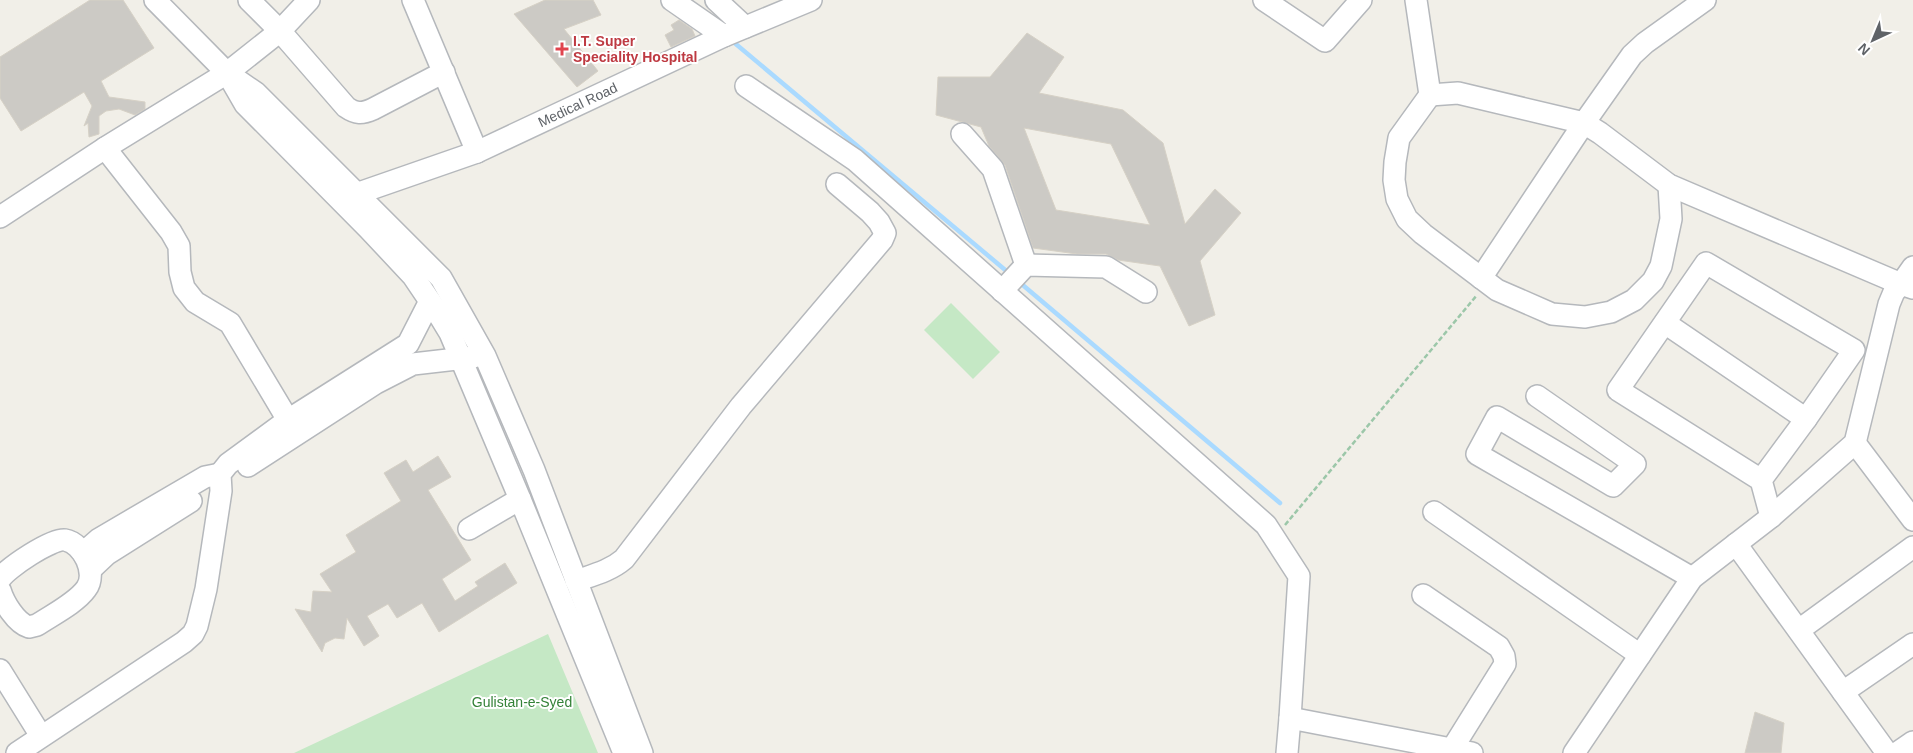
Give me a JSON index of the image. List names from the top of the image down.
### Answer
{
  "streets": {
    "street": ["Medical Road"]
  },
  "parks": ["Gulistan-e-Syed"],
  "places": {
    "health": ["I.T. Super Speciality Hospital"]
  },
  "north": "bottom left"
}
